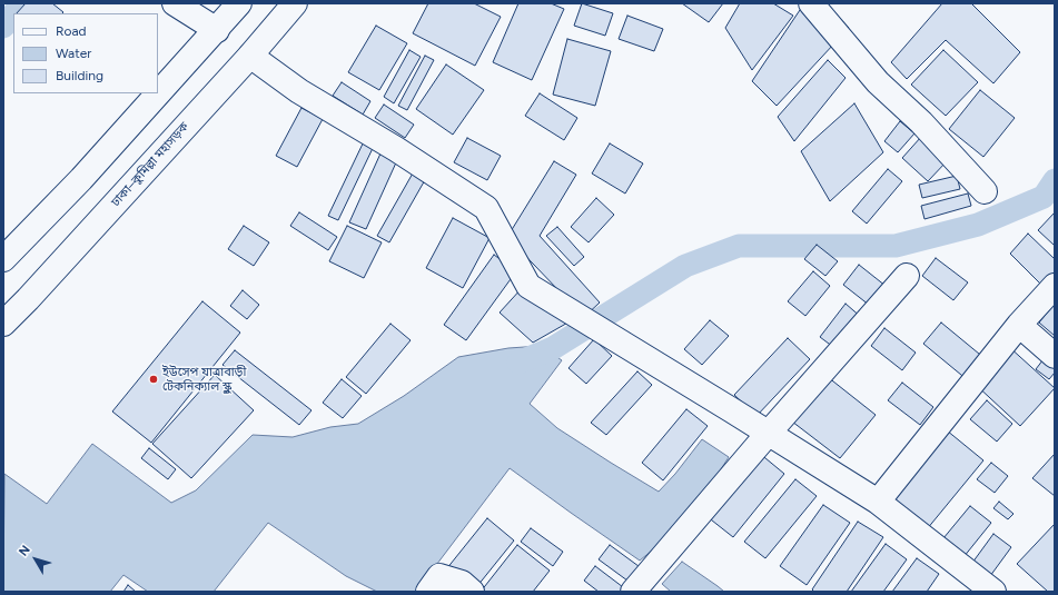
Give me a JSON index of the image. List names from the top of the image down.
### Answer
{
  "streets": {
    "main road": ["ঢাকা–কুমিল্লা মহাসড়ক"]
  },
  "places": ["ইউসেপ যাত্রাবাড়ী টেকনিক্যাল স্কুল"],
  "legend": ["Road", "Water", "Building"],
  "north": "top left"
}
